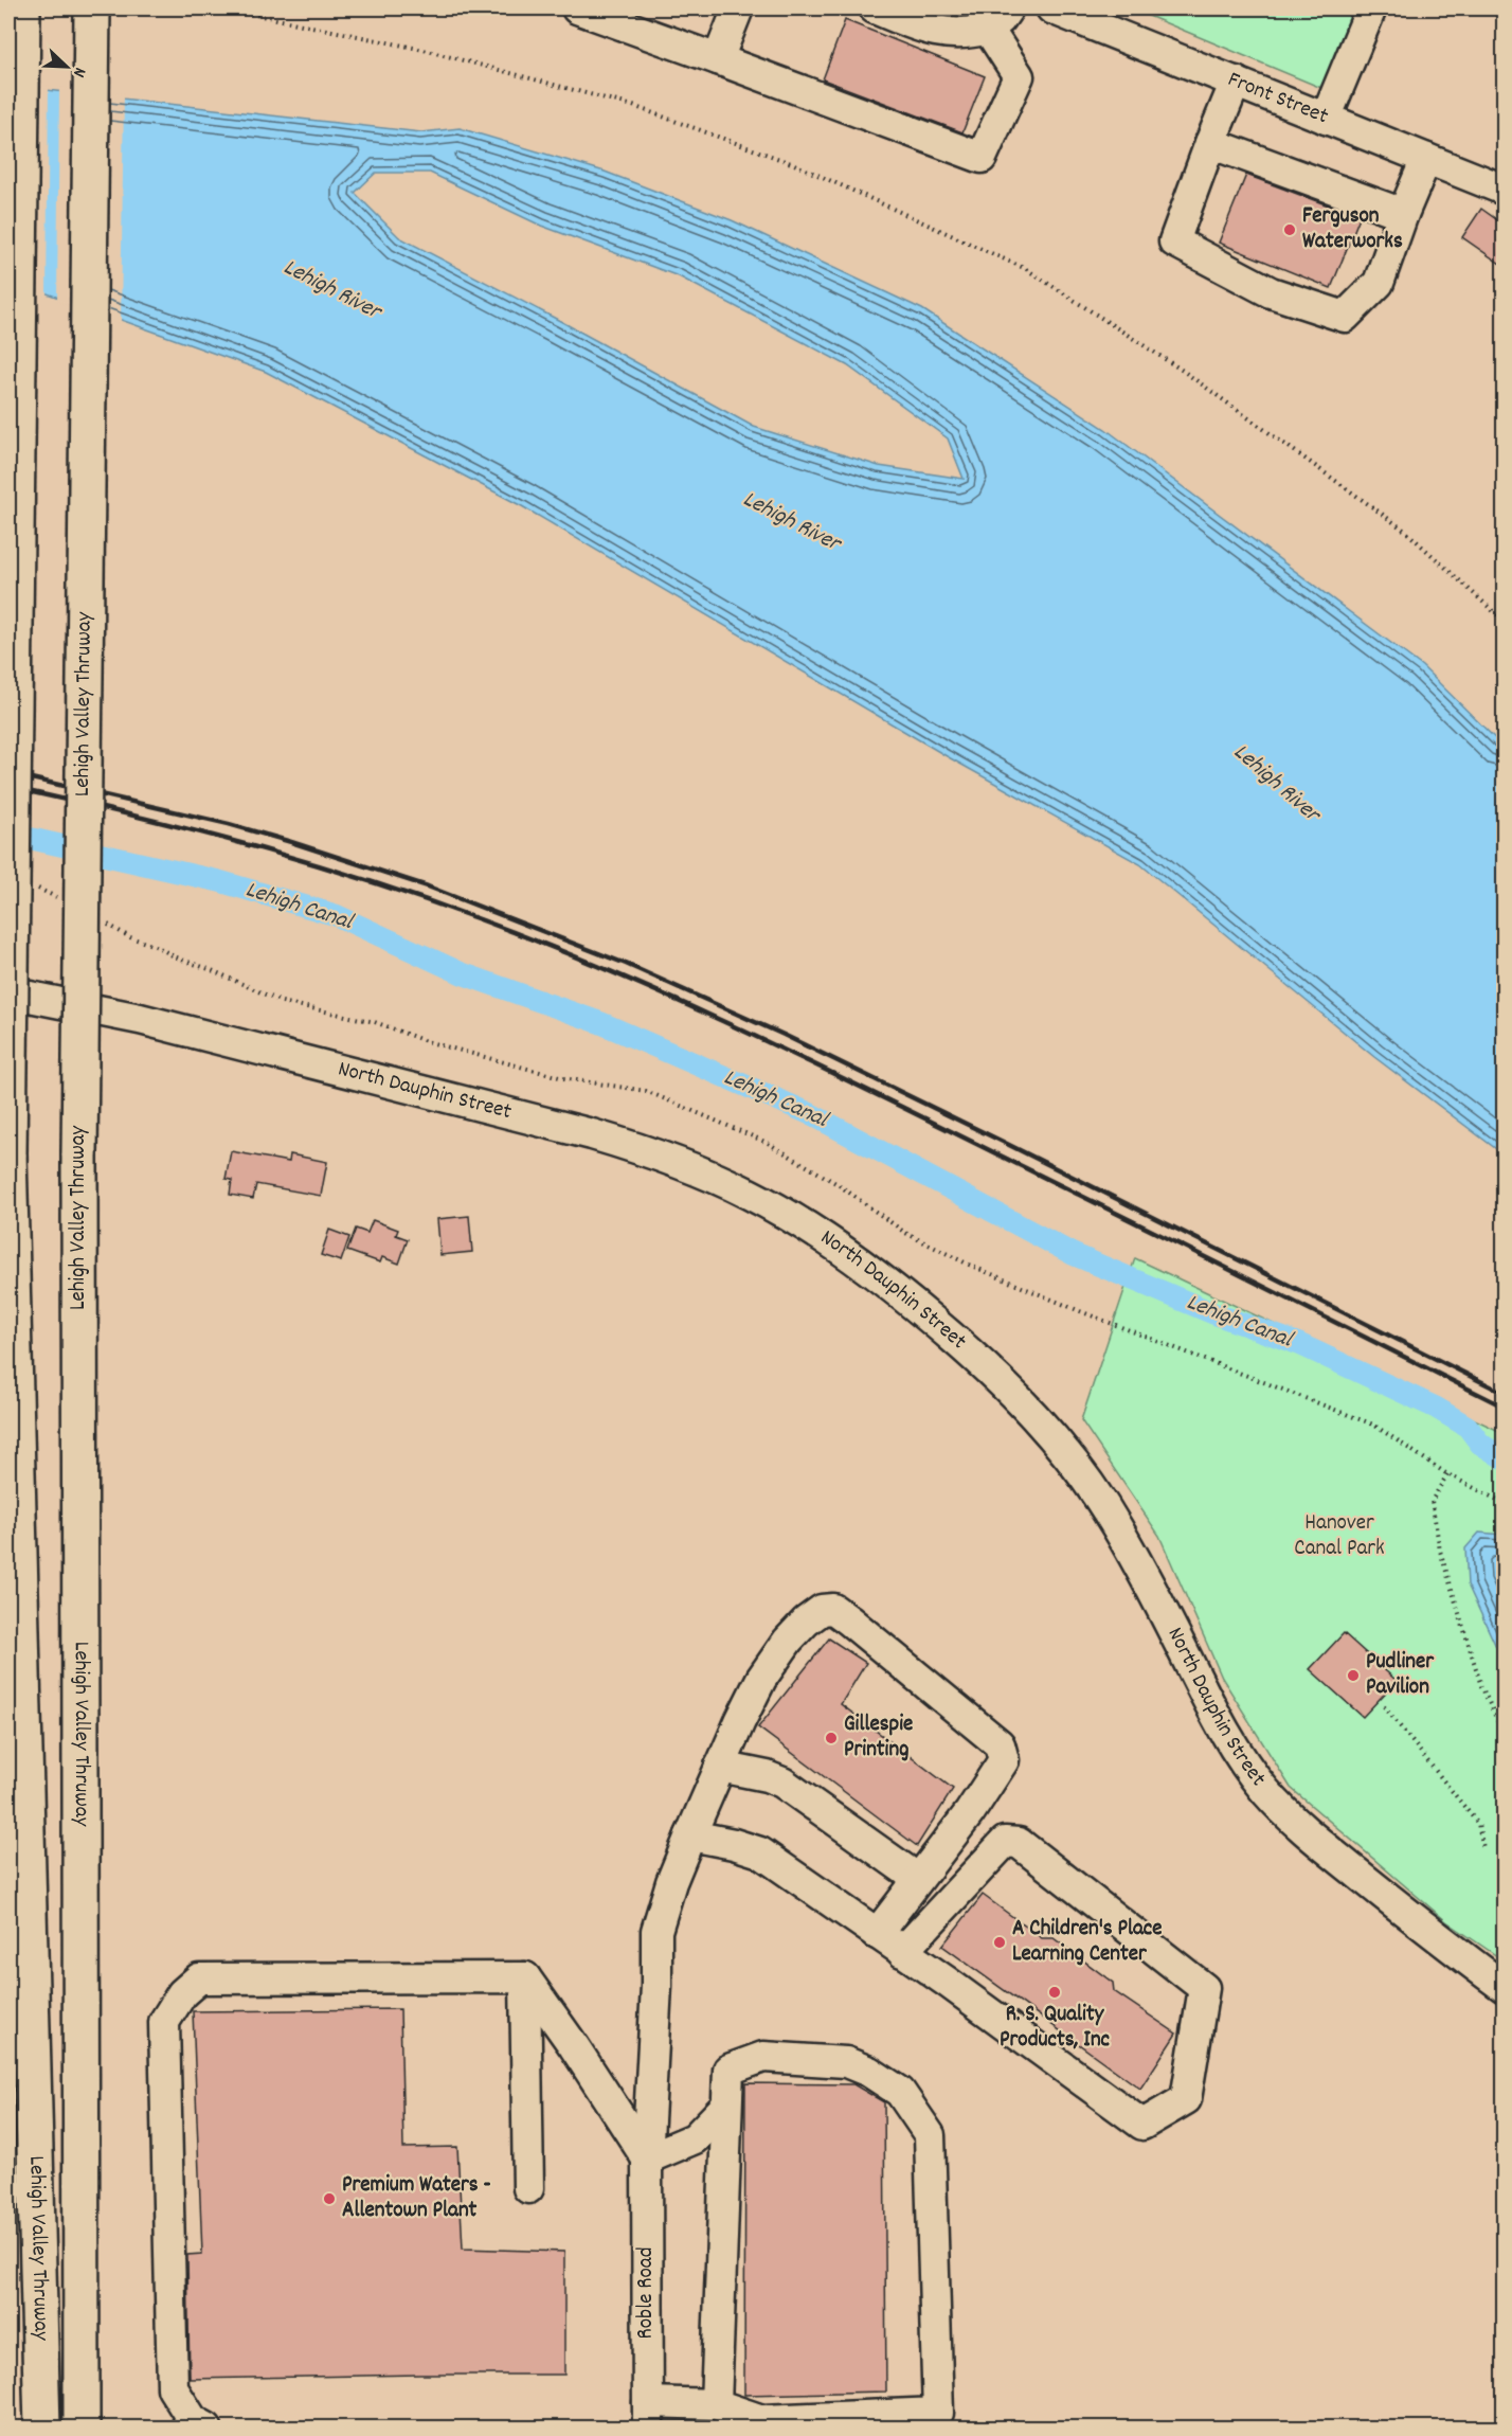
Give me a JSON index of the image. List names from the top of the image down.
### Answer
{
  "streets": {
    "highway": ["Lehigh Valley Thruway"],
    "street": ["Front Street", "North Dauphin Street", "Roble Road"]
  },
  "water": ["Lehigh River", "Lehigh Canal"],
  "parks": ["Hanover Canal Park"],
  "places": [
    "Ferguson Waterworks",
    "Pudliner Pavilion",
    "Gillespie Printing",
    "A Children's Place Learning Center",
    "R. S. Quality Products, Inc",
    "Premium Waters - Allentown Plant"
  ],
  "north": "bottom right"
}
